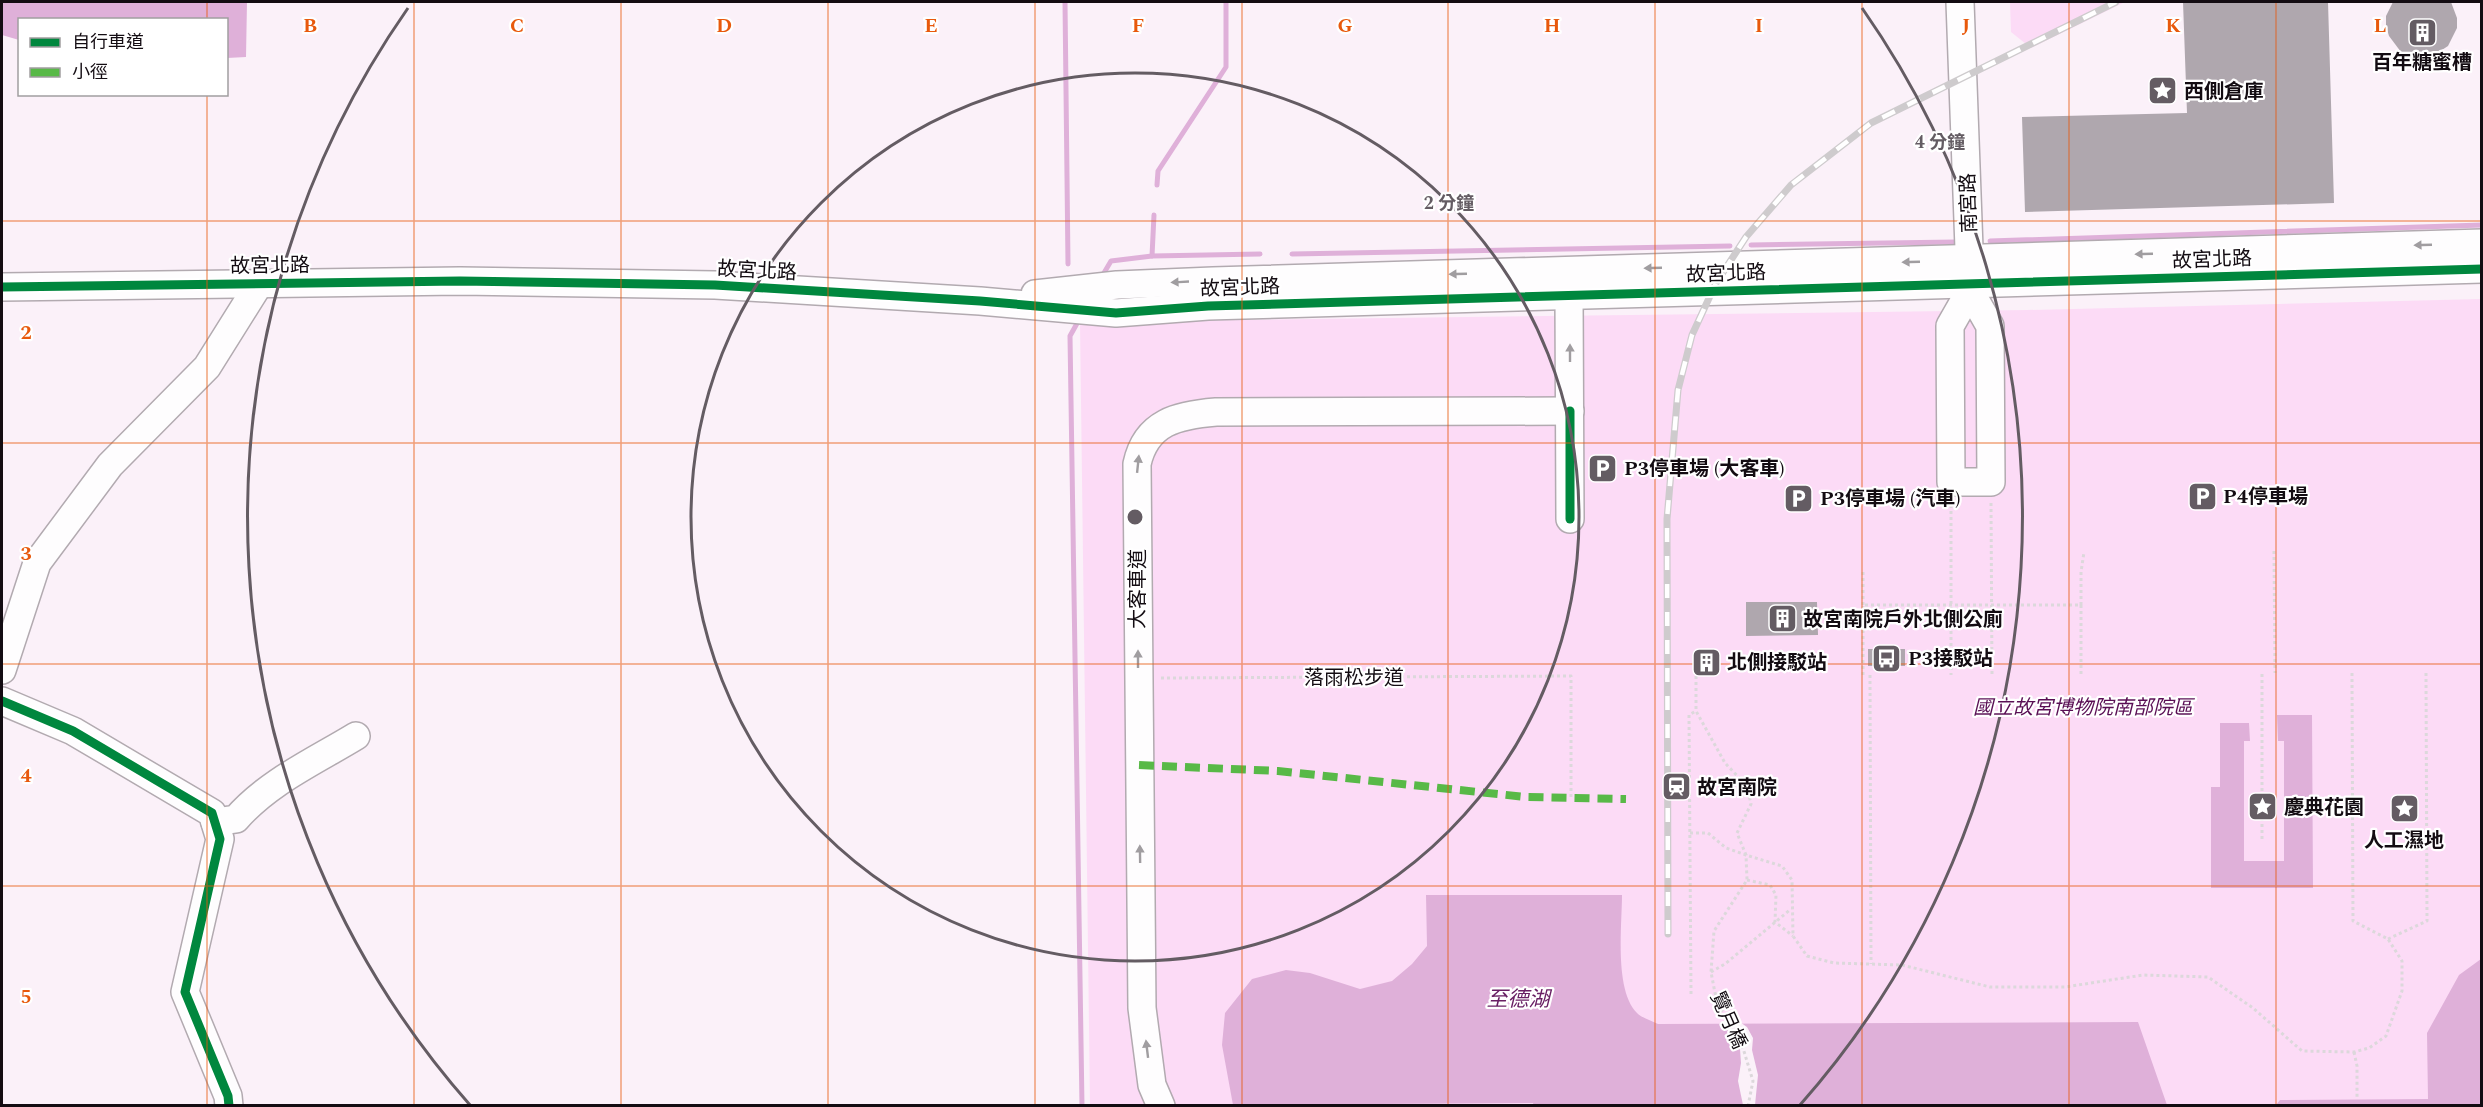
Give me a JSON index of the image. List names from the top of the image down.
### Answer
{
  "streets": {
    "street": ["南宮路", "故宮北路", "大客車道"],
    "path": ["落雨松步道", "覽月橋"]
  },
  "crossings": [
    ["南宮路", "故宮北路"],
    ["大客車道", "落雨松步道"]
  ],
  "water": ["至德湖"],
  "parks": ["國立故宮博物院南部院區"],
  "places": {
    "building": ["百年糖蜜槽", "故宮南院戶外北側公廁", "北側接駁站"],
    "place": ["西側倉庫", "慶典花園", "人工濕地"],
    "parking": ["P3停車場 (大客車)", "P4停車場", "P3停車場 (汽車)"],
    "bus stop": ["P3接駁站"],
    "station": ["故宮南院"]
  },
  "legend": ["自行車道", "小徑"],
  "grid": {
    "columns": [
      "B",
      "C",
      "D",
      "E",
      "F",
      "G",
      "H",
      "I",
      "J",
      "K",
      "L"
    ],
    "rows": [
      "2",
      "3",
      "4",
      "5"
    ]
  },
  "rings": ["4 分鐘", "2 分鐘"]
}
